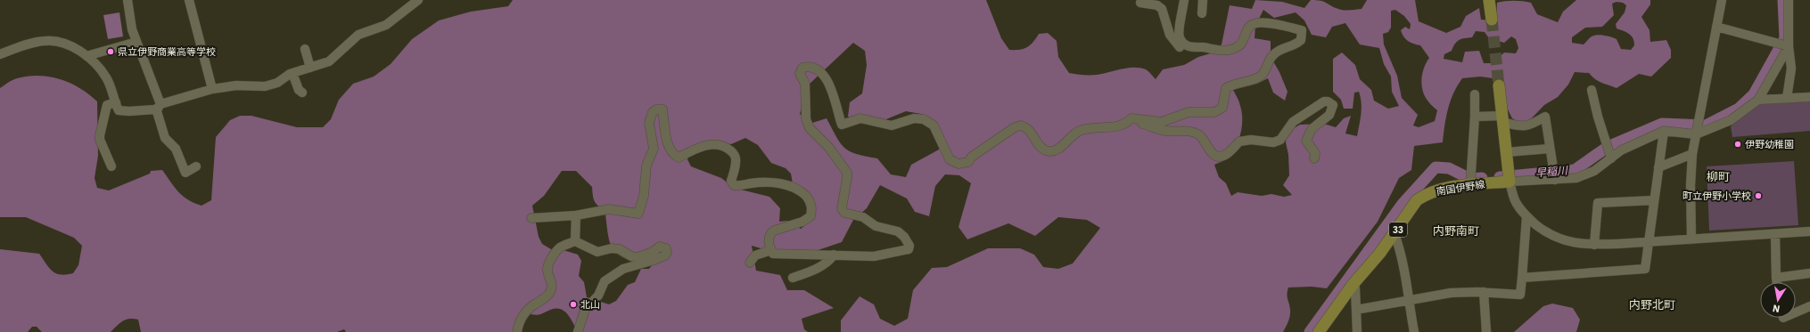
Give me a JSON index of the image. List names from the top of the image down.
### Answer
{
  "streets": {
    "main road": ["南国伊野線", "33"]
  },
  "districts": ["柳町", "内野南町", "内野北町"],
  "water": ["早稲川"],
  "places": [
    "県立伊野商業高等学校",
    "伊野幼稚園",
    "町立伊野小学校",
    "北山"
  ],
  "north": "bottom"
}
